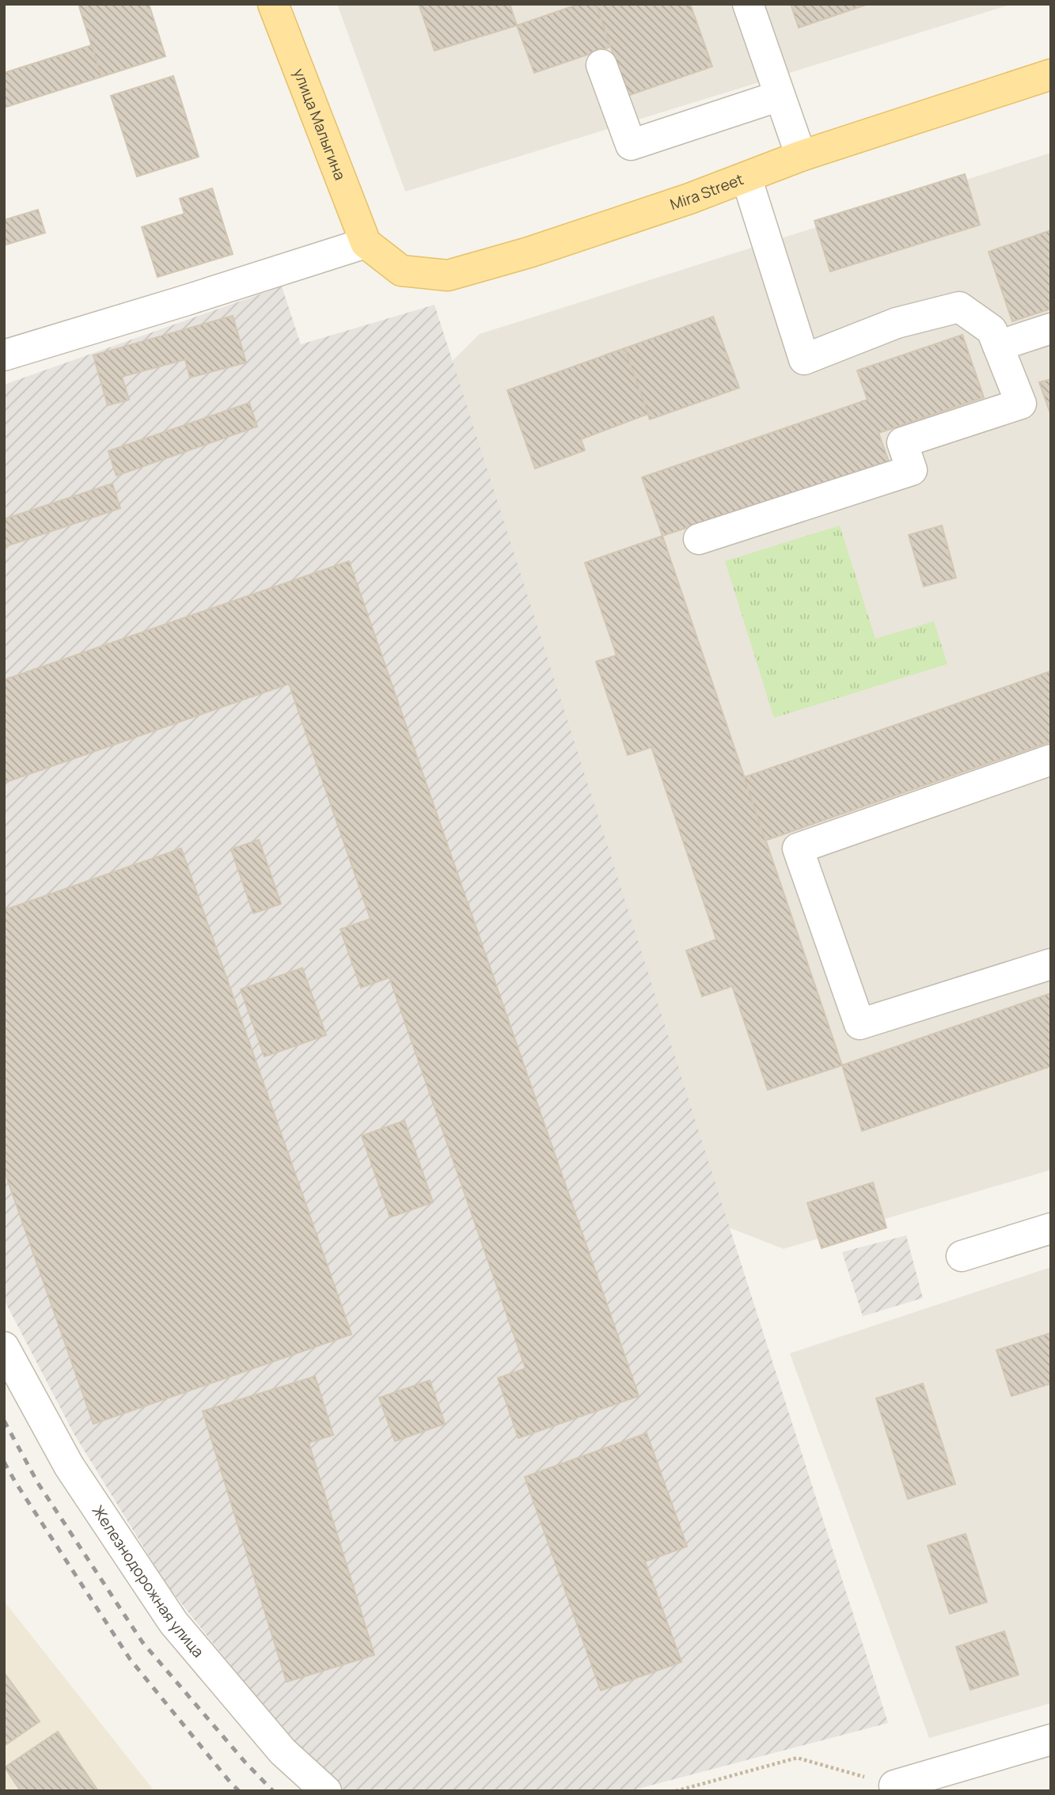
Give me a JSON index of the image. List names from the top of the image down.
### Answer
{
  "streets": {
    "main road": ["улица Малыгина", "Mira Street"],
    "street": ["Железнодорожная улица"]
  },
  "crossings": [
    ["улица Малыгина", "Mira Street"]
  ]
}
